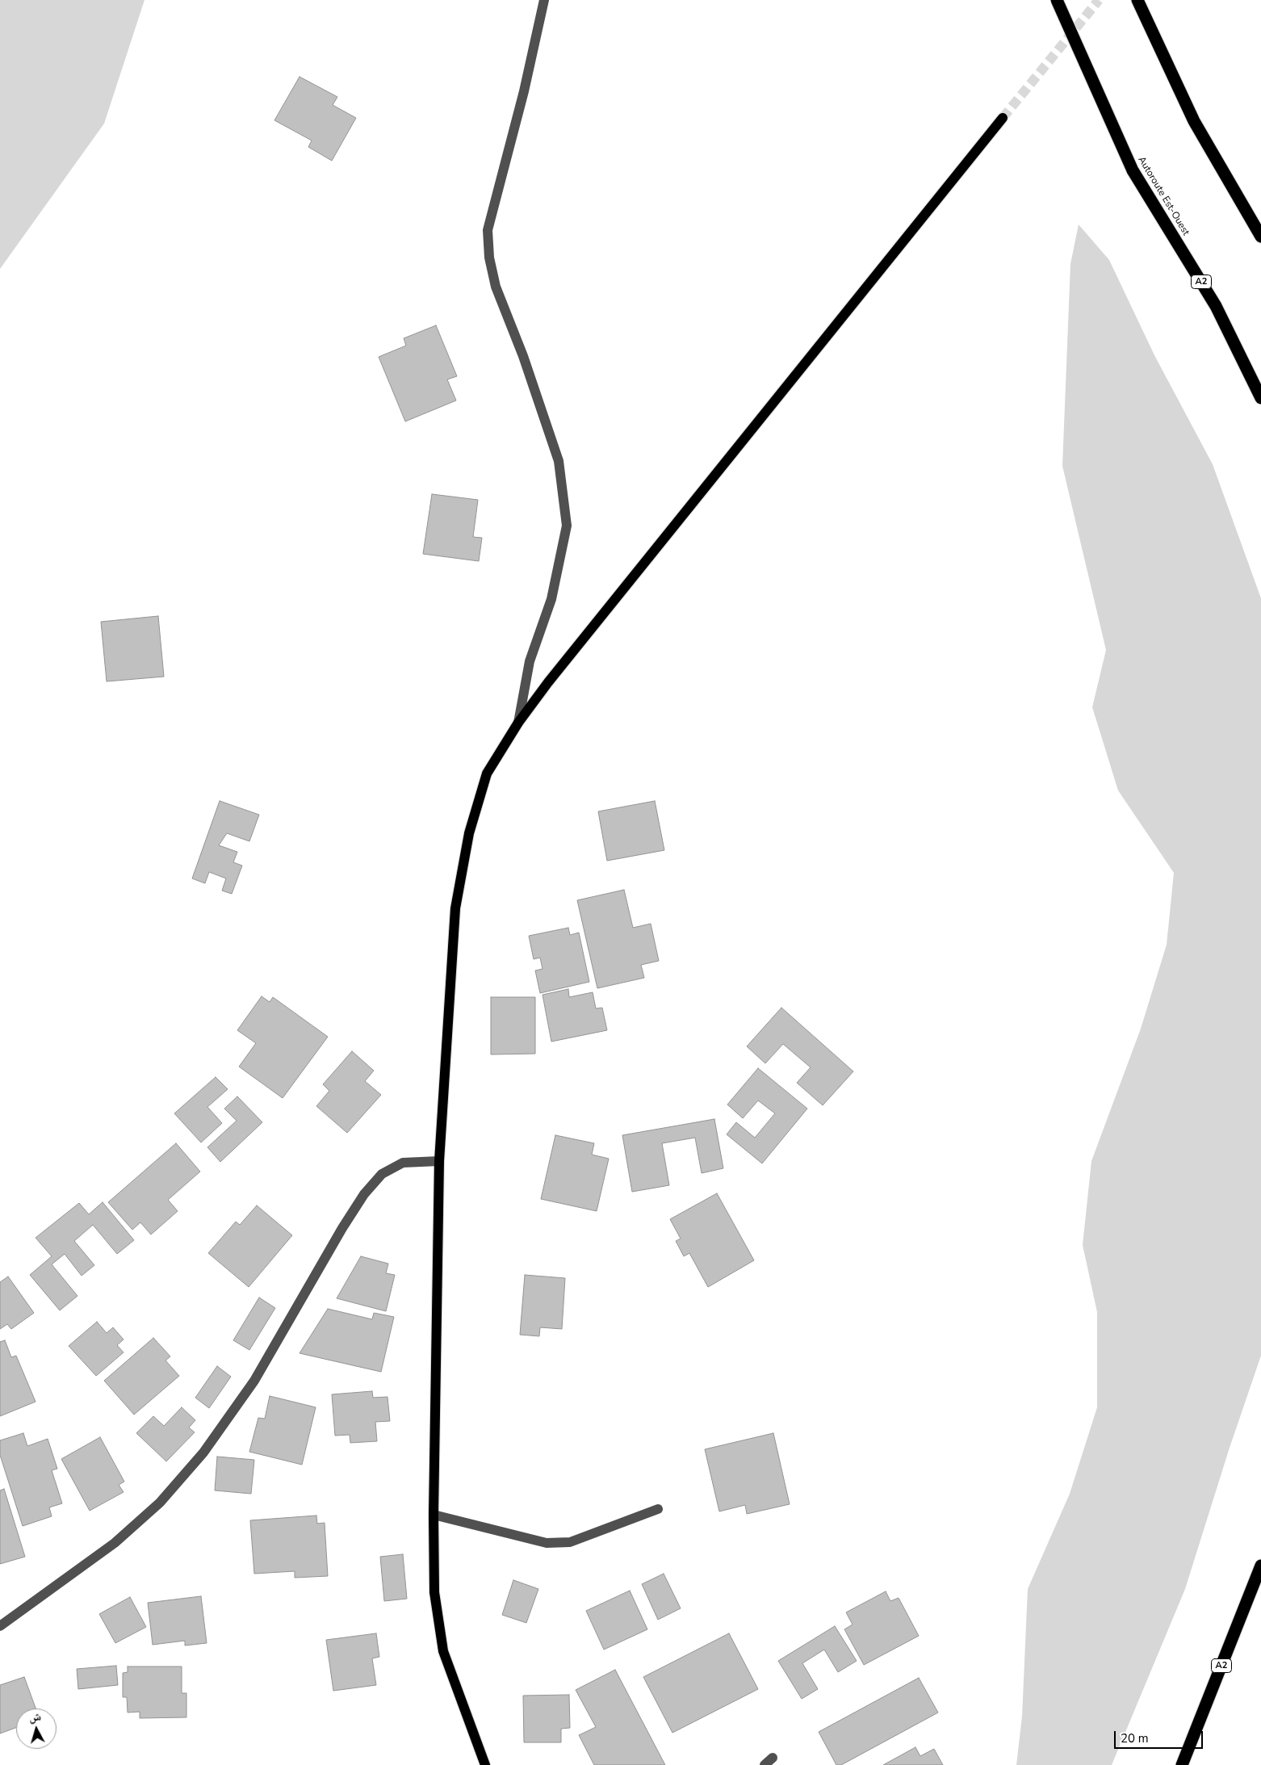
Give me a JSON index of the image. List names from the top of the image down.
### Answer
{
  "streets": {
    "highway": ["Autoroute Est-Ouest", "A2"]
  },
  "scale_bar": "20 m",
  "north": "top"
}
